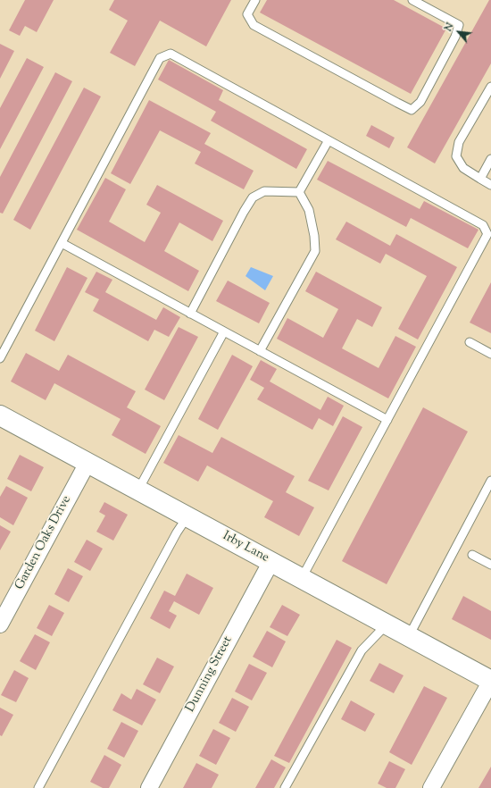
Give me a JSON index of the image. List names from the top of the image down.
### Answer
{
  "streets": {
    "street": ["Garden Oaks Drive", "Irby Lane", "Dunning Street"]
  },
  "crossings": [
    ["Garden Oaks Drive", "Irby Lane"],
    ["Irby Lane", "Dunning Street"]
  ],
  "north": "top left"
}
